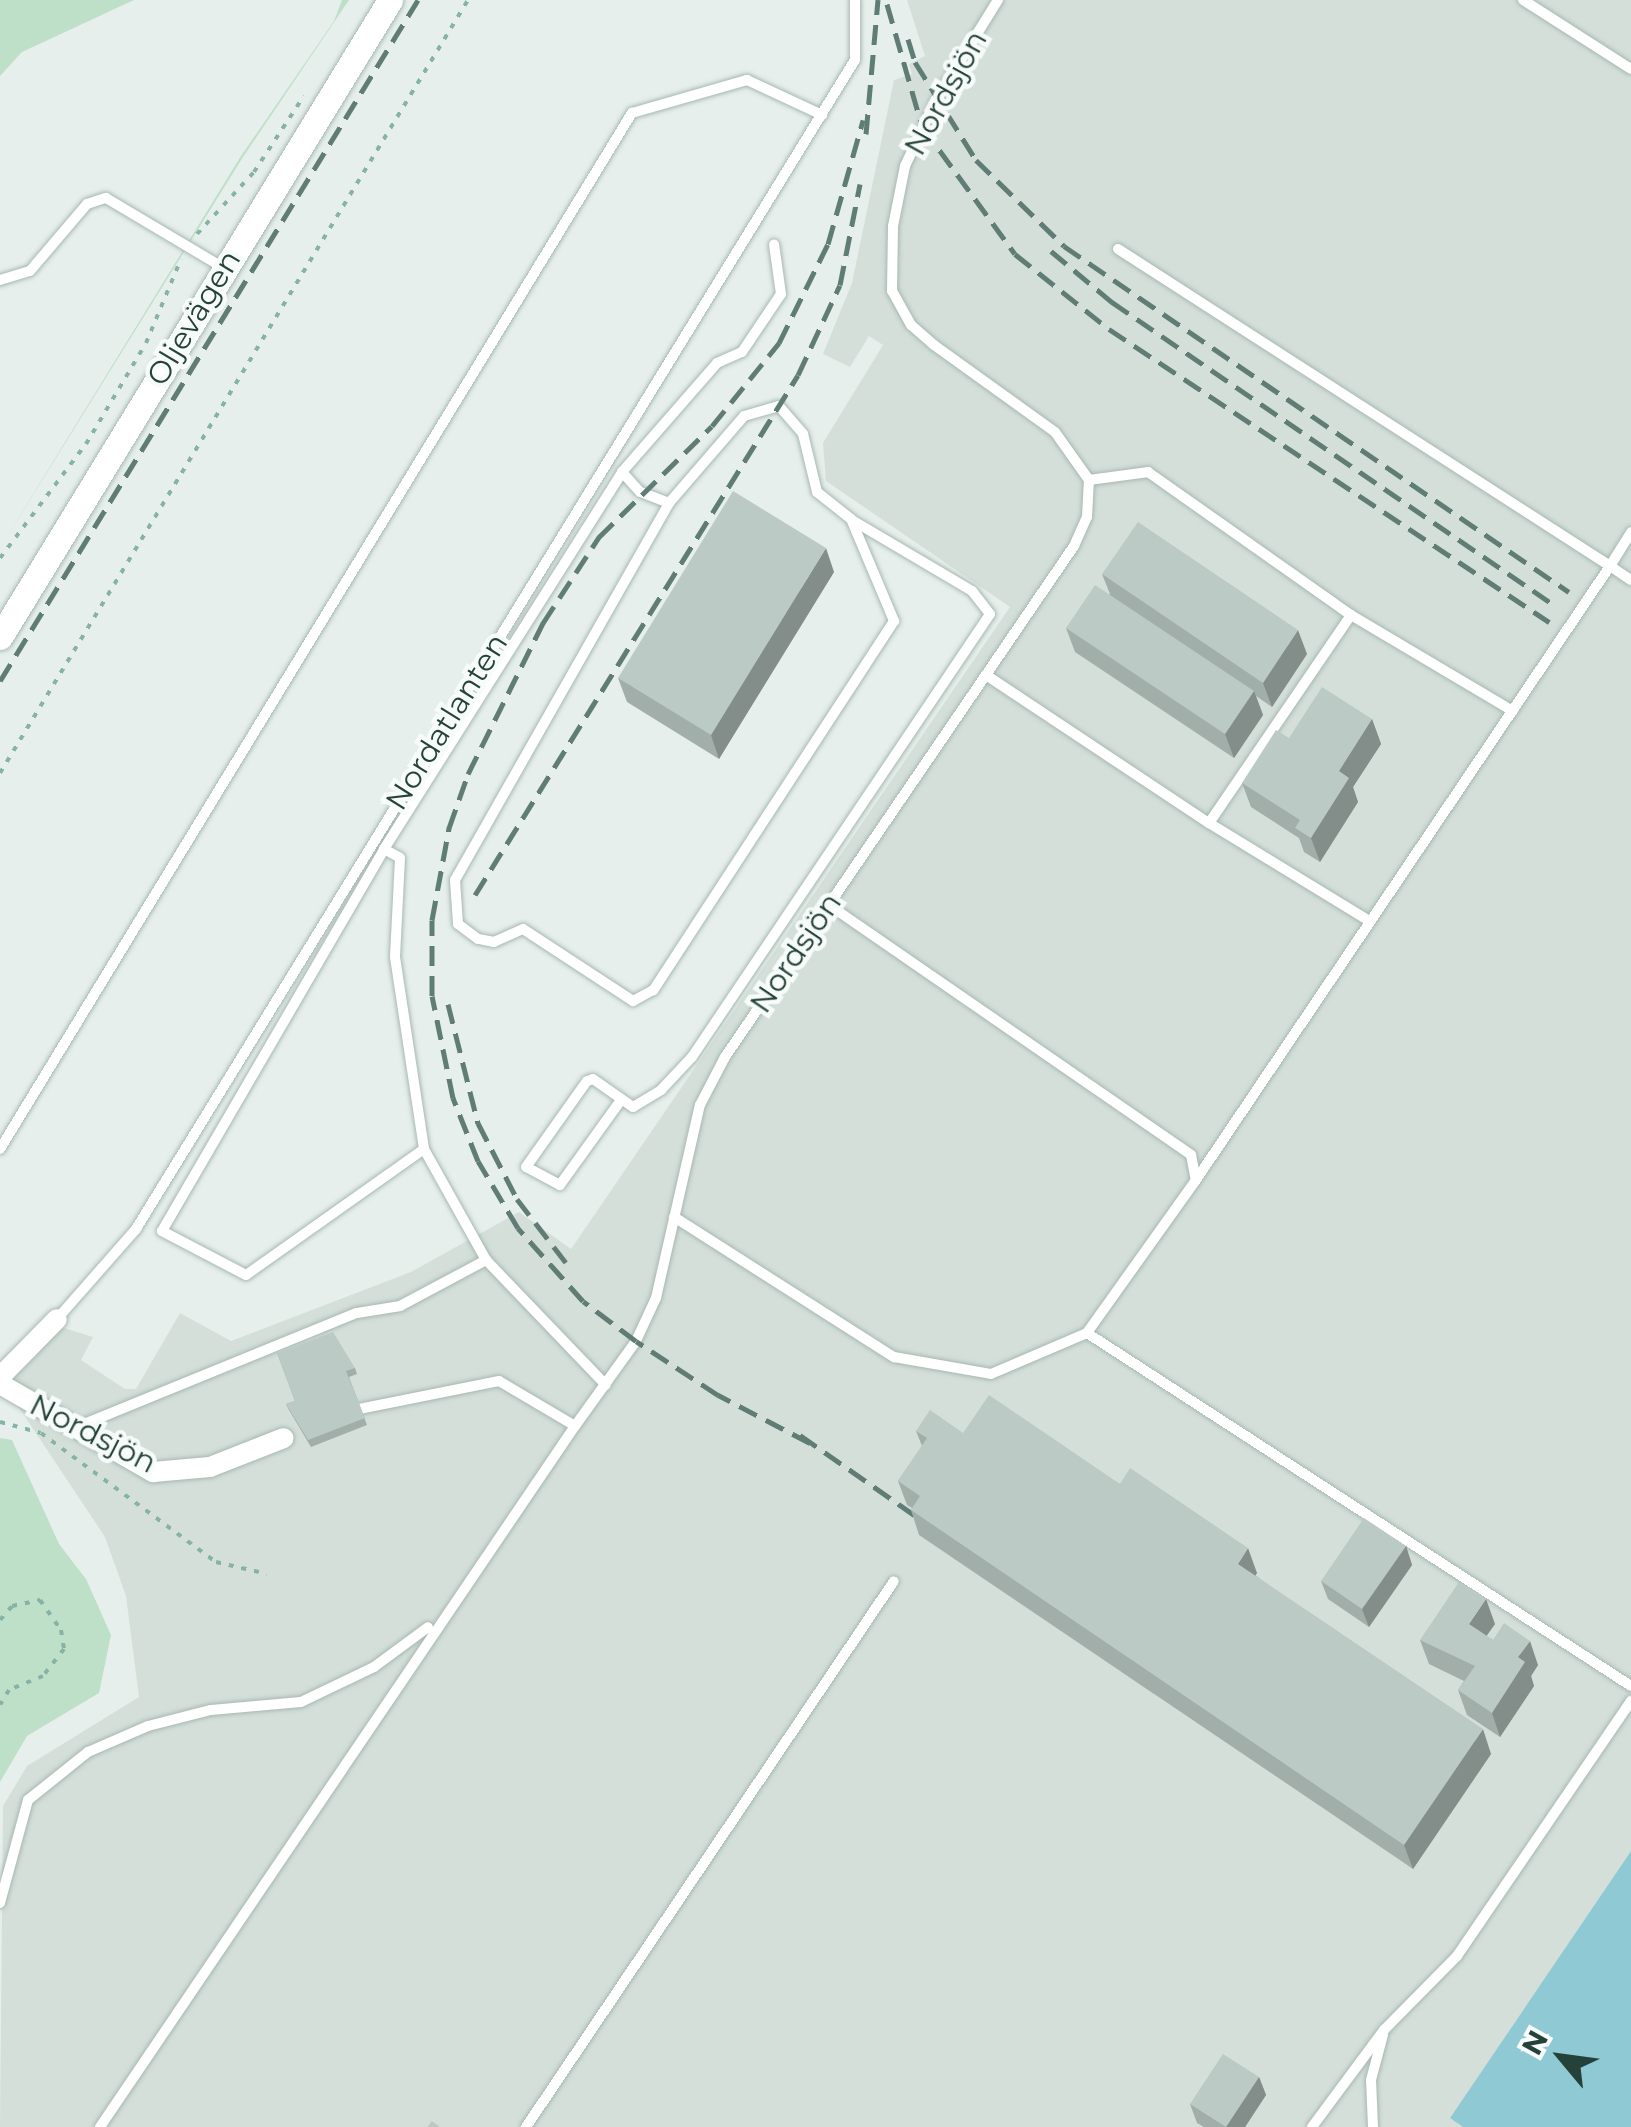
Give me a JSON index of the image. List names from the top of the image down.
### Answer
{
  "streets": {
    "street": ["Nordsjön", "Oljevägen"],
    "lane": ["Nordatlanten"]
  },
  "north": "top left"
}
